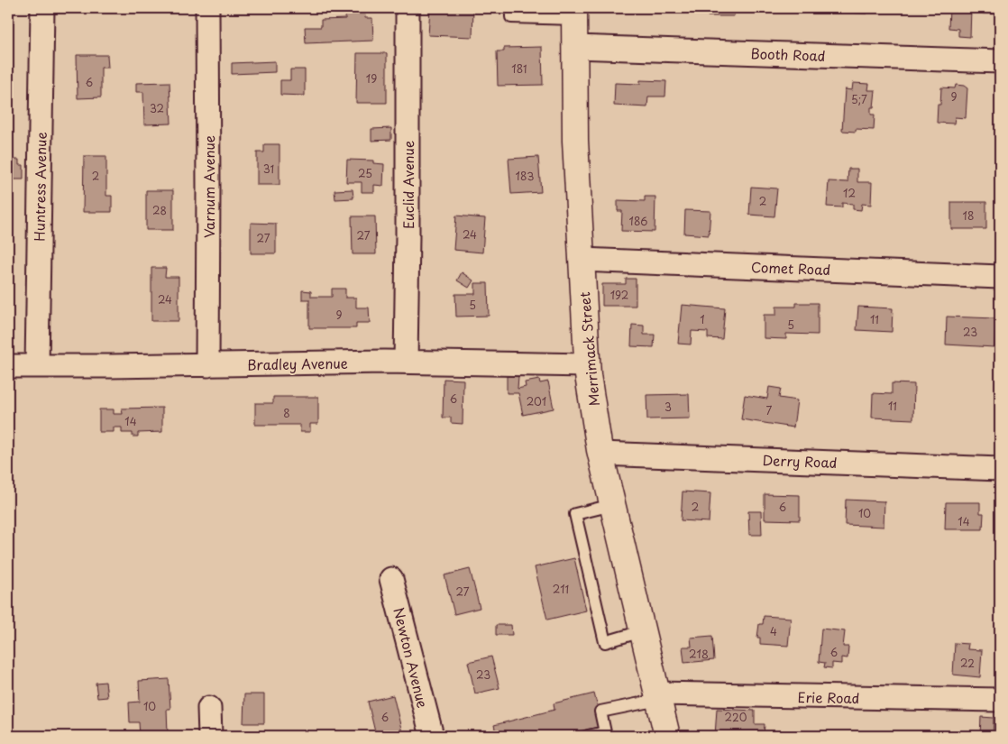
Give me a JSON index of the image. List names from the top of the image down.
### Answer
{
  "streets": {
    "main road": ["Merrimack Street"],
    "street": [
      "Booth Road",
      "Euclid Avenue",
      "Huntress Avenue",
      "Varnum Avenue",
      "Comet Road",
      "Bradley Avenue",
      "Derry Road",
      "Newton Avenue",
      "Erie Road"
    ]
  },
  "crossings": [
    ["Booth Road", "Merrimack Street"],
    ["Euclid Avenue", "Bradley Avenue"],
    ["Huntress Avenue", "Bradley Avenue"],
    ["Varnum Avenue", "Bradley Avenue"],
    ["Comet Road", "Merrimack Street"],
    ["Merrimack Street", "Bradley Avenue"],
    ["Merrimack Street", "Derry Road"],
    ["Merrimack Street", "Erie Road"]
  ],
  "house_numbers": [
    "181",
    "19",
    "6",
    "9",
    "5;7",
    "32",
    "31",
    "25",
    "2",
    "183",
    "12",
    "2",
    "28",
    "18",
    "186",
    "24",
    "27",
    "27",
    "192",
    "24",
    "5",
    "9",
    "1",
    "11",
    "5",
    "23",
    "6",
    "201",
    "11",
    "3",
    "7",
    "8",
    "14",
    "2",
    "6",
    "10",
    "14",
    "211",
    "27",
    "4",
    "6",
    "218",
    "22",
    "23",
    "10",
    "6",
    "220"
  ]
}
